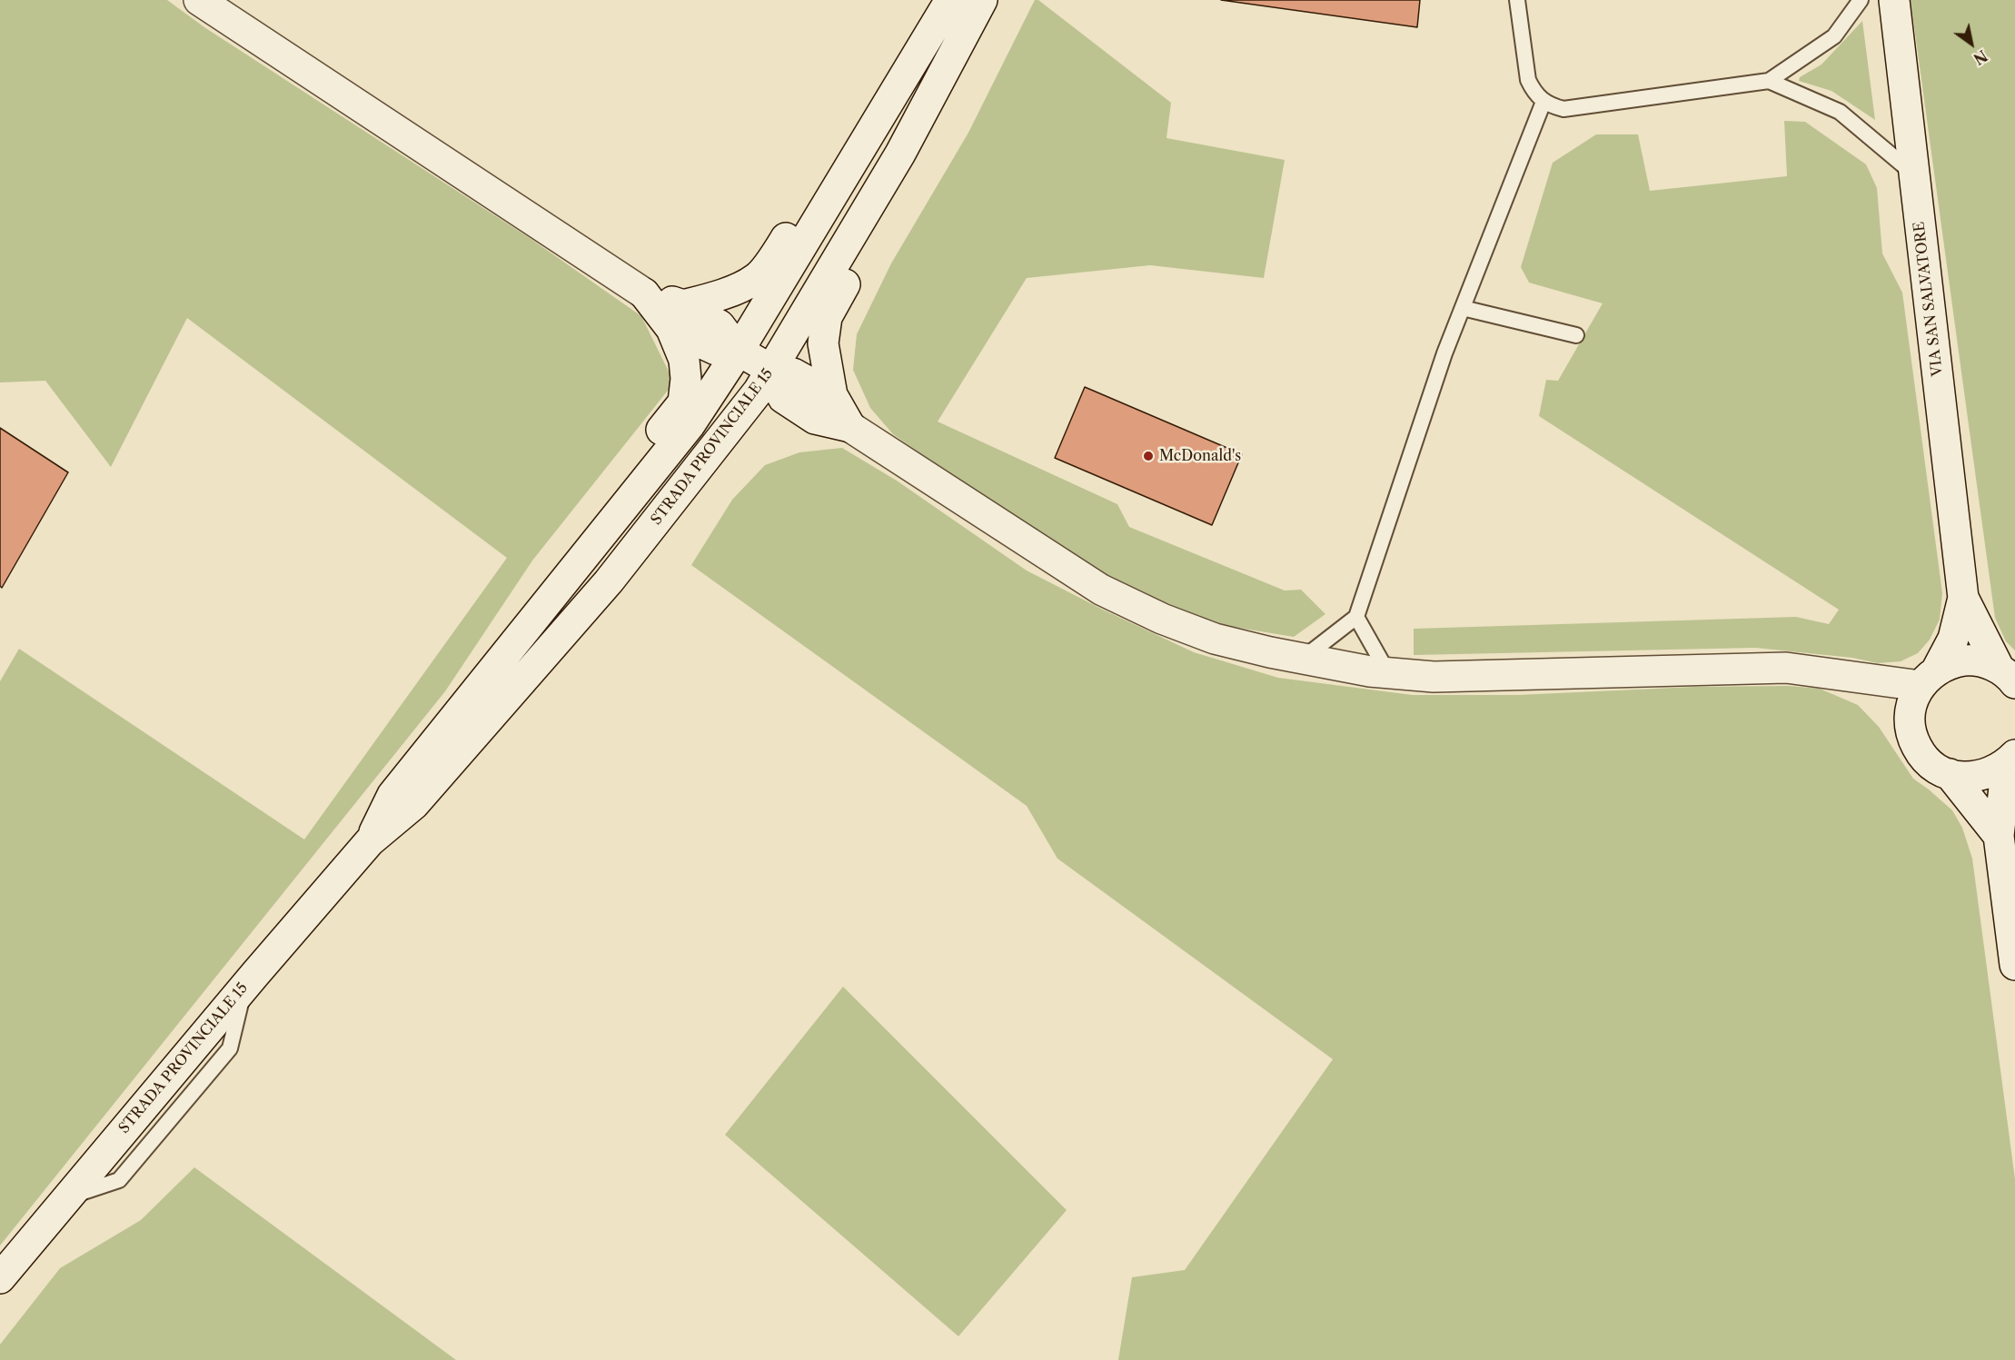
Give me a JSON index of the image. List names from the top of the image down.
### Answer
{
  "streets": {
    "main road": ["VIA SAN SALVATORE", "STRADA PROVINCIALE 15"]
  },
  "places": ["McDonald's"],
  "north": "bottom right"
}
